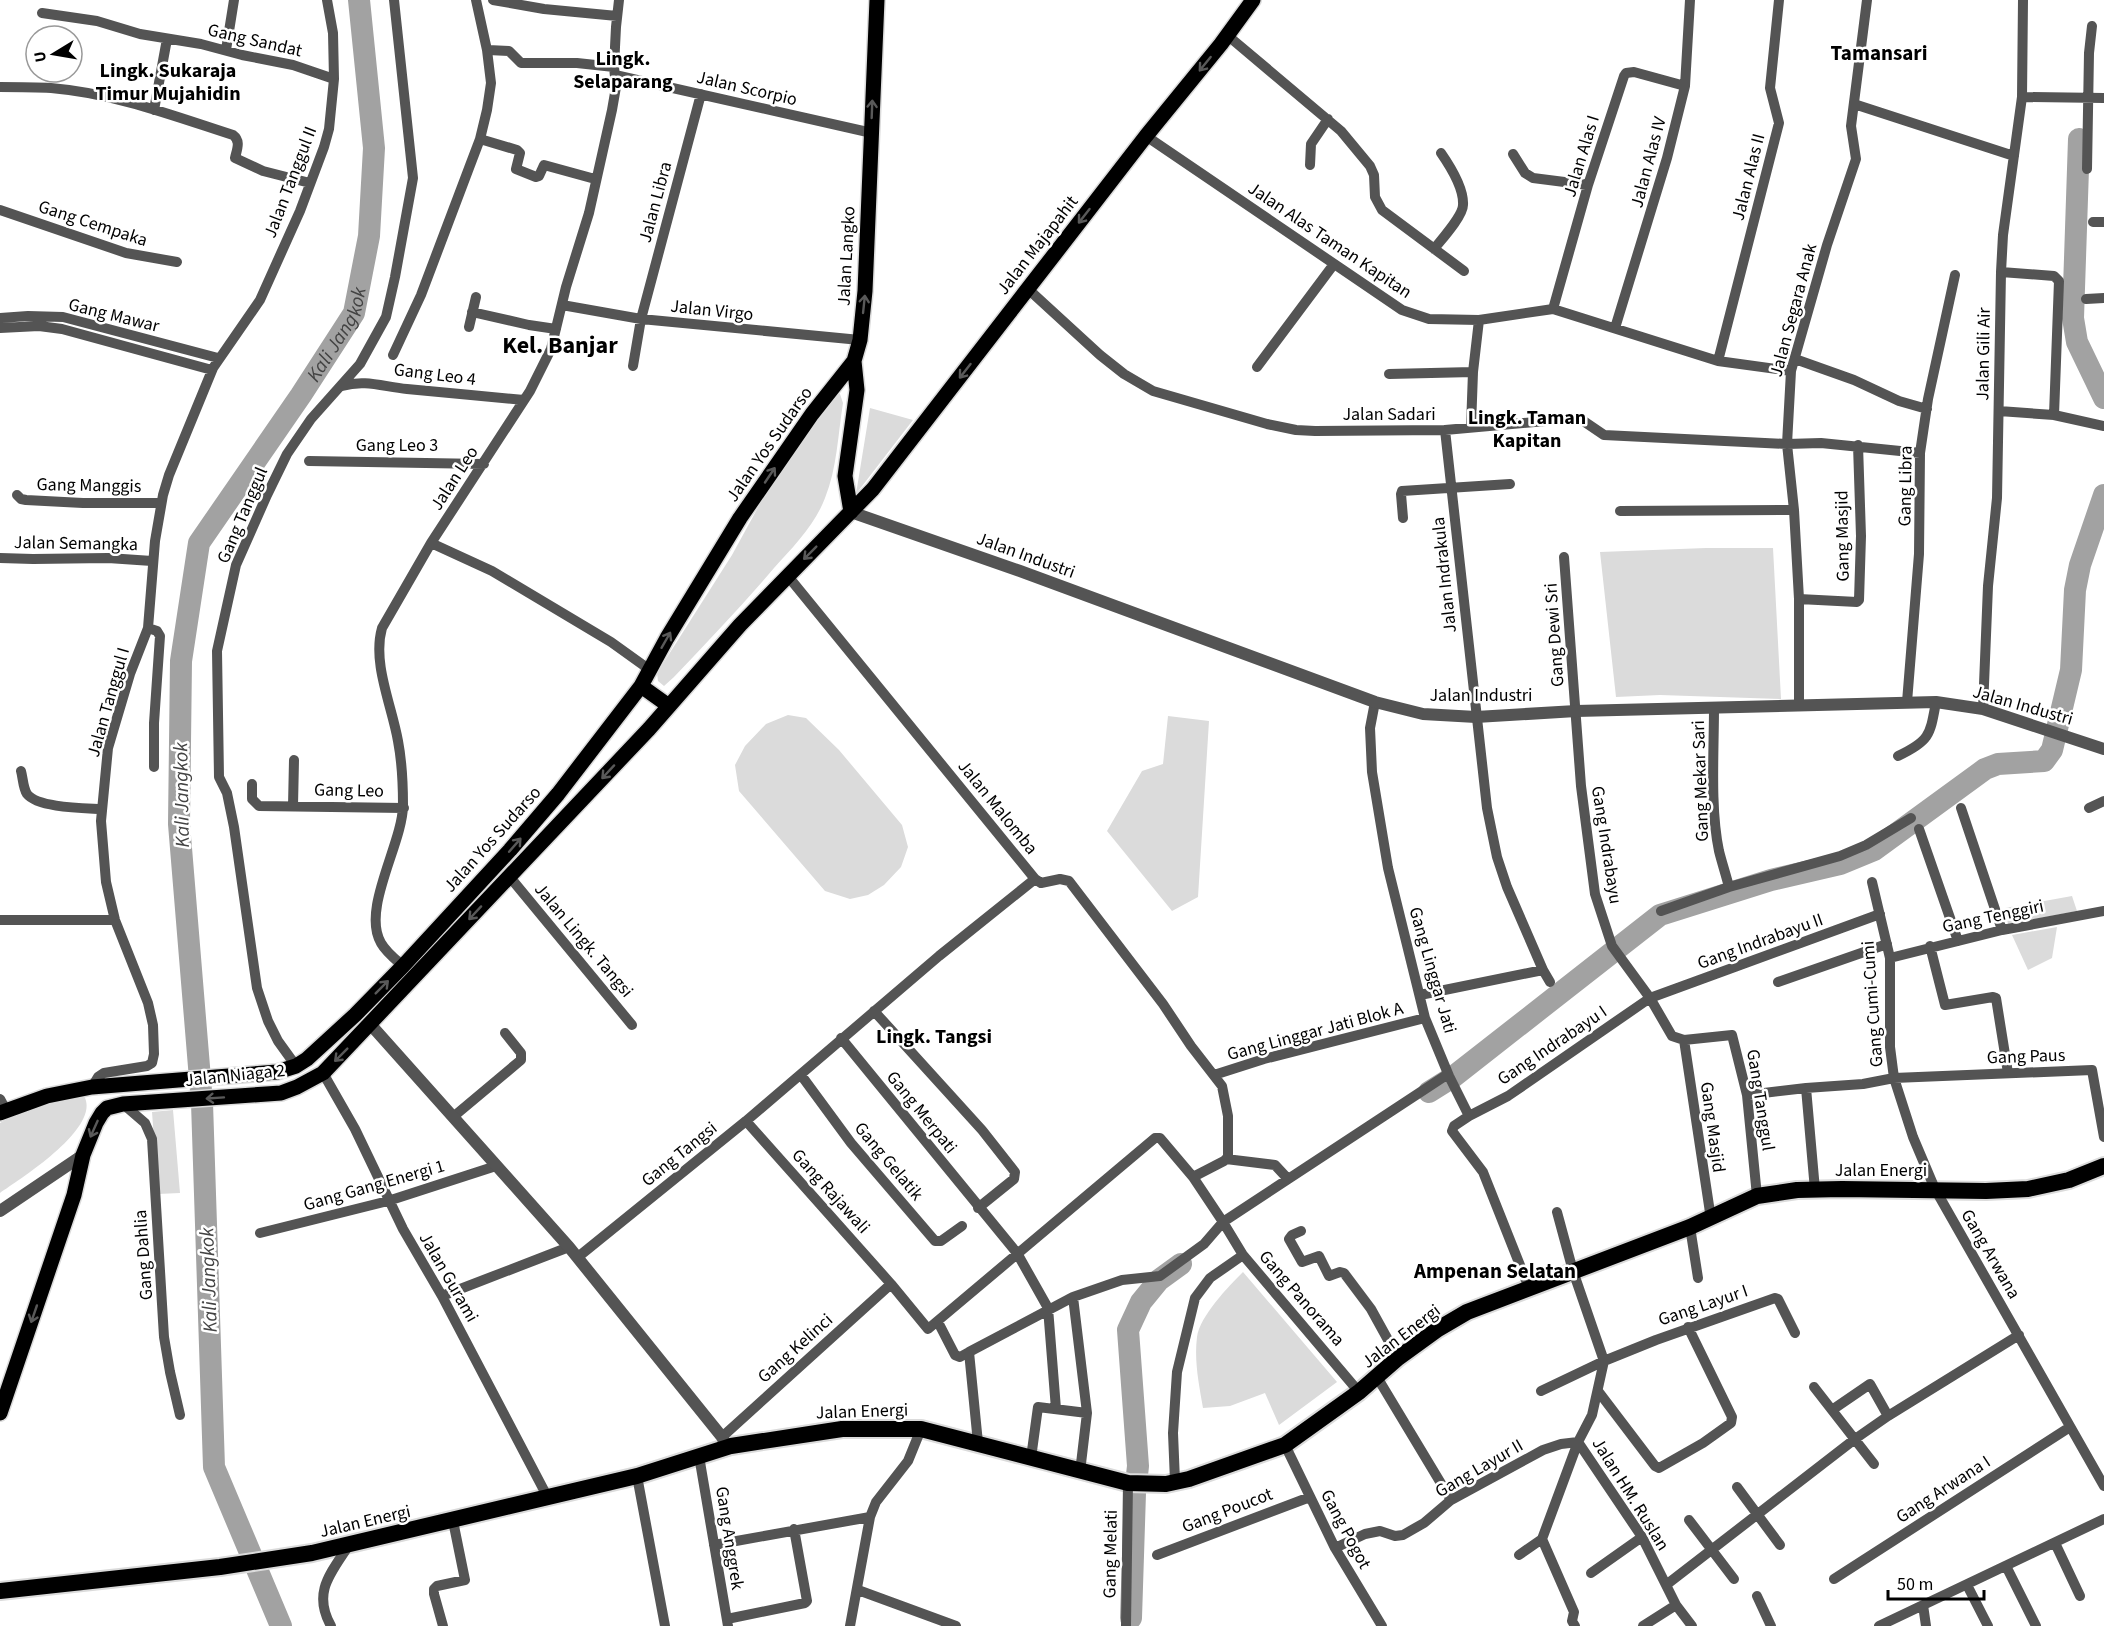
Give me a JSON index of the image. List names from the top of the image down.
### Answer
{
  "streets": {
    "highway": ["Jalan Energi"],
    "main road": [
      "Jalan Majapahit",
      "Jalan Langko",
      "Jalan Yos Sudarso",
      "Jalan Niaga 2"
    ],
    "street": [
      "Gang Sandat",
      "Jalan Scorpio",
      "Jalan Alas I",
      "Jalan Alas IV",
      "Jalan Alas II",
      "Jalan Tanggul II",
      "Jalan Libra",
      "Gang Cempaka",
      "Jalan Alas Taman Kapitan",
      "Jalan Virgo",
      "Jalan Segara Anak",
      "Gang Mawar",
      "Jalan Gili Air",
      "Gang Leo 4",
      "Jalan Sadari",
      "Gang Leo 3",
      "Jalan Leo",
      "Gang Manggis",
      "Gang Libra",
      "Gang Tanggul",
      "Gang Masjid",
      "Jalan Semangka",
      "Jalan Industri",
      "Jalan Indrakula",
      "Gang Dewi Sri",
      "Jalan Tanggul I",
      "Gang Mekar Sari",
      "Gang Leo",
      "Jalan Malomba",
      "Gang Indrabayu",
      "Gang Tenggiri",
      "Jalan Lingk. Tangsi",
      "Gang Indrabayu II",
      "Gang Linggar Jati",
      "Gang Cumi-Cumi",
      "Gang Linggar Jati Blok A",
      "Gang Indrabayu I",
      "Gang Paus",
      "Gang Merpati",
      "Gang Tangsi",
      "Gang Gelatik",
      "Gang Gang Energi 1",
      "Gang Rajawali",
      "Gang Arwana",
      "Gang Dahlia",
      "Jalan Gurami",
      "Gang Panorama",
      "Gang Layur I",
      "Gang Kelinci",
      "Gang Layur II",
      "Gang Arwana I",
      "Jalan HM. Ruslan",
      "Gang Poucot",
      "Gang Pogot",
      "Gang Anggrek",
      "Gang Melati"
    ]
  },
  "crossings": [
    ["Gang Sandat", "Jalan Tanggul II"],
    ["Jalan Scorpio", "Jalan Libra"],
    ["Jalan Scorpio", "Jalan Langko"],
    ["Jalan Scorpio", "Jalan Leo"],
    ["Jalan Alas I", "Jalan Alas IV"],
    ["Jalan Alas I", "Jalan Alas Taman Kapitan"],
    ["Jalan Alas IV", "Jalan Alas Taman Kapitan"],
    ["Jalan Alas II", "Jalan Alas Taman Kapitan"],
    ["Jalan Tanggul II", "Jalan Tanggul I"],
    ["Jalan Libra", "Jalan Virgo"],
    ["Jalan Alas Taman Kapitan", "Jalan Majapahit"],
    ["Jalan Alas Taman Kapitan", "Jalan Segara Anak"],
    ["Jalan Majapahit", "Jalan Langko"],
    ["Jalan Majapahit", "Jalan Sadari"],
    ["Jalan Majapahit", "Jalan Industri"],
    ["Jalan Langko", "Jalan Virgo"],
    ["Jalan Langko", "Jalan Yos Sudarso"],
    ["Jalan Langko", "Jalan Industri"],
    ["Jalan Virgo", "Jalan Leo"],
    ["Jalan Segara Anak", "Jalan Sadari"],
    ["Jalan Segara Anak", "Gang Masjid"],
    ["Jalan Segara Anak", "Jalan Industri"],
    ["Jalan Gili Air", "Jalan Industri"],
    ["Gang Leo 4", "Jalan Leo"],
    ["Gang Leo 4", "Gang Tanggul"],
    ["Jalan Sadari", "Jalan Indrakula"],
    ["Jalan Yos Sudarso", "Jalan Leo"],
    ["Jalan Yos Sudarso", "Gang Tanggul"],
    ["Jalan Yos Sudarso", "Jalan Tanggul I"],
    ["Gang Leo 3", "Jalan Leo"],
    ["Jalan Leo", "Gang Leo"],
    ["Gang Manggis", "Jalan Tanggul I"],
    ["Gang Libra", "Jalan Industri"],
    ["Gang Tanggul", "Gang Masjid"],
    ["Gang Tanggul", "Gang Indrabayu"],
    ["Gang Tanggul", "Gang Paus"],
    ["Gang Tanggul", "Jalan Energi"],
    ["Gang Masjid", "Jalan Energi"],
    ["Jalan Semangka", "Jalan Tanggul I"],
    ["Jalan Industri", "Jalan Indrakula"],
    ["Jalan Industri", "Gang Dewi Sri"],
    ["Jalan Industri", "Gang Mekar Sari"],
    ["Jalan Industri", "Gang Indrabayu"],
    ["Jalan Industri", "Gang Linggar Jati"],
    ["Gang Dewi Sri", "Gang Indrabayu"],
    ["Jalan Malomba", "Gang Merpati"],
    ["Jalan Malomba", "Gang Tangsi"],
    ["Jalan Malomba", "Gang Gelatik"],
    ["Gang Indrabayu", "Gang Indrabayu II"],
    ["Gang Indrabayu", "Gang Indrabayu I"],
    ["Gang Tenggiri", "Gang Cumi-Cumi"],
    ["Jalan Lingk. Tangsi", "Jalan Niaga 2"],
    ["Gang Indrabayu II", "Gang Cumi-Cumi"],
    ["Gang Indrabayu II", "Gang Indrabayu I"],
    ["Gang Linggar Jati", "Gang Linggar Jati Blok A"],
    ["Gang Linggar Jati", "Gang Indrabayu I"],
    ["Gang Cumi-Cumi", "Gang Paus"],
    ["Gang Cumi-Cumi", "Jalan Energi"],
    ["Gang Cumi-Cumi", "Gang Arwana"],
    ["Jalan Niaga 2", "Gang Dahlia"],
    ["Jalan Niaga 2", "Jalan Gurami"],
    ["Gang Merpati", "Gang Panorama"],
    ["Gang Tangsi", "Gang Gelatik"],
    ["Gang Tangsi", "Gang Rajawali"],
    ["Jalan Energi", "Gang Arwana"],
    ["Jalan Energi", "Jalan Gurami"],
    ["Jalan Energi", "Gang Panorama"],
    ["Jalan Energi", "Gang Kelinci"],
    ["Jalan Energi", "Gang Pogot"],
    ["Jalan Energi", "Gang Anggrek"],
    ["Jalan Energi", "Gang Melati"],
    ["Gang Gang Energi 1", "Jalan Gurami"],
    ["Gang Rajawali", "Gang Kelinci"],
    ["Gang Arwana", "Gang Arwana I"],
    ["Gang Layur I", "Jalan HM. Ruslan"],
    ["Gang Layur II", "Jalan HM. Ruslan"],
    ["Gang Layur II", "Gang Pogot"],
    ["Gang Poucot", "Gang Pogot"]
  ],
  "one_way": [
    "Jalan Majapahit",
    "Jalan Langko",
    "Jalan Yos Sudarso",
    "Jalan Niaga 2"
  ],
  "districts": [
    "Tamansari",
    "Lingk. Selaparang",
    "Lingk. Sukaraja Timur Mujahidin",
    "Kel. Banjar",
    "Lingk. Taman Kapitan",
    "Lingk. Tangsi",
    "Ampenan Selatan"
  ],
  "water": ["Kali Jangkok"],
  "scale_bar": "50 m",
  "north": "left"
}
